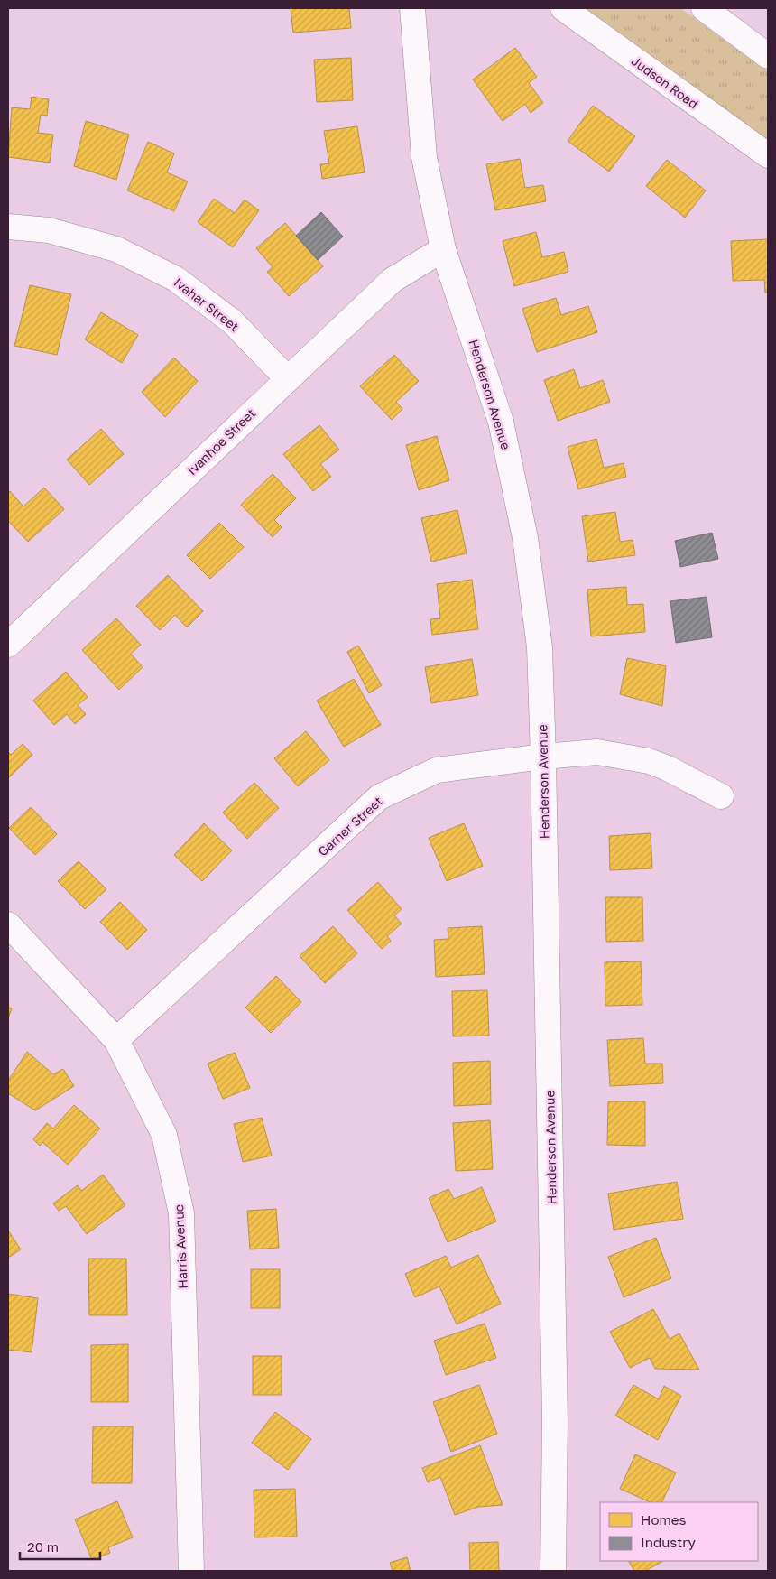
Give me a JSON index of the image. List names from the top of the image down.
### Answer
{
  "streets": {
    "street": [
      "Judson Road",
      "Ivahar Street",
      "Henderson Avenue",
      "Ivanhoe Street",
      "Garner Street",
      "Harris Avenue"
    ]
  },
  "crossings": [
    ["Ivahar Street", "Ivanhoe Street"],
    ["Henderson Avenue", "Ivanhoe Street"],
    ["Henderson Avenue", "Garner Street"],
    ["Garner Street", "Harris Avenue"]
  ],
  "legend": ["Homes", "Industry"],
  "scale_bar": "20 m"
}
